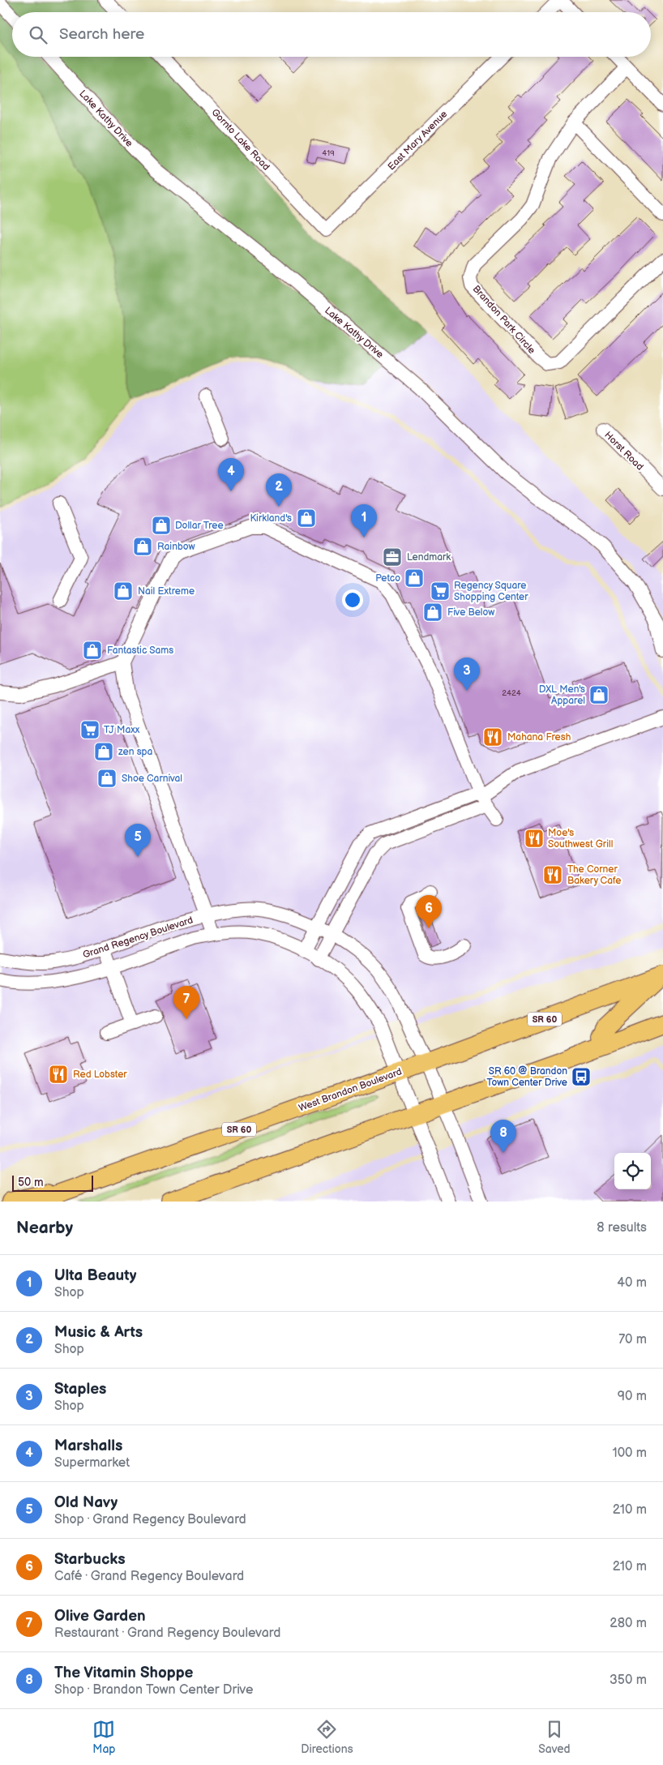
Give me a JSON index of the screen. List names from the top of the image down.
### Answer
{
  "streets": {
    "highway": ["SR 60", "West Brandon Boulevard"],
    "street": [
      "Lake Kathy Drive",
      "Gornto Lake Road",
      "East Mary Avenue",
      "Brandon Park Circle",
      "Horst Road",
      "Grand Regency Boulevard"
    ]
  },
  "crossings": [
    ["Gornto Lake Road", "East Mary Avenue"],
    ["Grand Regency Boulevard", "West Brandon Boulevard"]
  ],
  "places": {
    "shop": [
      "Kirkland's",
      "Dollar Tree",
      "Rainbow",
      "Petco",
      "Nail Extreme",
      "Five Below",
      "Fantastic Sams",
      "DXL Men's Apparel",
      "zen spa",
      "Shoe Carnival"
    ],
    "office": ["Lendmark"],
    "supermarket": ["Regency Square Shopping Center", "TJ Maxx"],
    "restaurant": [
      "Mahana Fresh",
      "Moe's Southwest Grill",
      "The Corner Bakery Cafe",
      "Red Lobster"
    ],
    "bus stop": ["SR 60 @ Brandon Town Center Drive"]
  },
  "house_numbers": ["419", "2424"],
  "scale_bar": "50 m",
  "page": {
    "search": "Search here",
    "pins": [
      "4",
      "2",
      "1",
      "3",
      "5",
      "6",
      "7",
      "8"
    ],
    "scale": "50 m",
    "heading": ["Nearby", "8 results"],
    "list": [
      {
        "mark": "1",
        "name": "Ulta Beauty",
        "note": "Shop",
        "value": "40 m"
      },
      {
        "mark": "2",
        "name": "Music & Arts",
        "note": "Shop",
        "value": "70 m"
      },
      {
        "mark": "3",
        "name": "Staples",
        "note": "Shop",
        "value": "90 m"
      },
      {
        "mark": "4",
        "name": "Marshalls",
        "note": "Supermarket",
        "value": "100 m"
      },
      {
        "mark": "5",
        "name": "Old Navy",
        "note": "Shop · Grand Regency Boulevard",
        "value": "210 m"
      },
      {
        "mark": "6",
        "name": "Starbucks",
        "note": "Café · Grand Regency Boulevard",
        "value": "210 m"
      },
      {
        "mark": "7",
        "name": "Olive Garden",
        "note": "Restaurant · Grand Regency Boulevard",
        "value": "280 m"
      },
      {
        "mark": "8",
        "name": "The Vitamin Shoppe",
        "note": "Shop · Brandon Town Center Drive",
        "value": "350 m"
      }
    ],
    "nav": ["Map", "Directions", "Saved"]
  }
}
